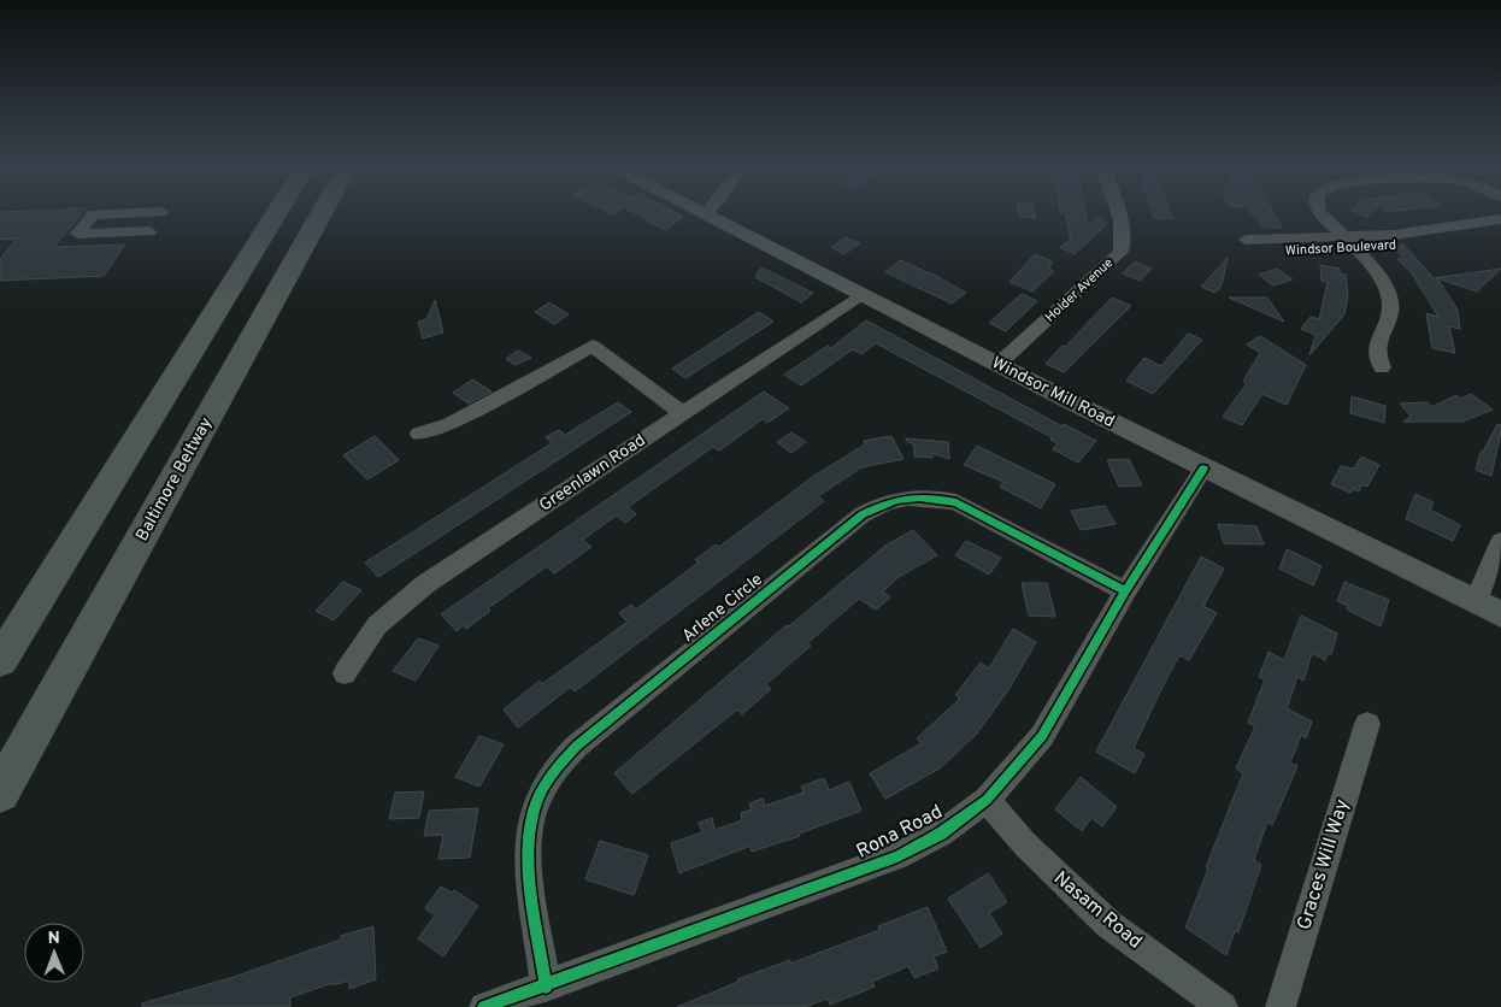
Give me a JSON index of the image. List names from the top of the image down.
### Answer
{
  "streets": {
    "highway": ["Baltimore Beltway"],
    "main road": ["Windsor Mill Road"],
    "street": [
      "Windsor Boulevard",
      "Holder Avenue",
      "Greenlawn Road",
      "Arlene Circle",
      "Rona Road",
      "Graces Will Way",
      "Nasam Road"
    ]
  },
  "crossings": [
    ["Holder Avenue", "Windsor Mill Road"],
    ["Windsor Mill Road", "Greenlawn Road"],
    ["Windsor Mill Road", "Rona Road"],
    ["Arlene Circle", "Rona Road"],
    ["Rona Road", "Nasam Road"]
  ],
  "north": "top"
}
